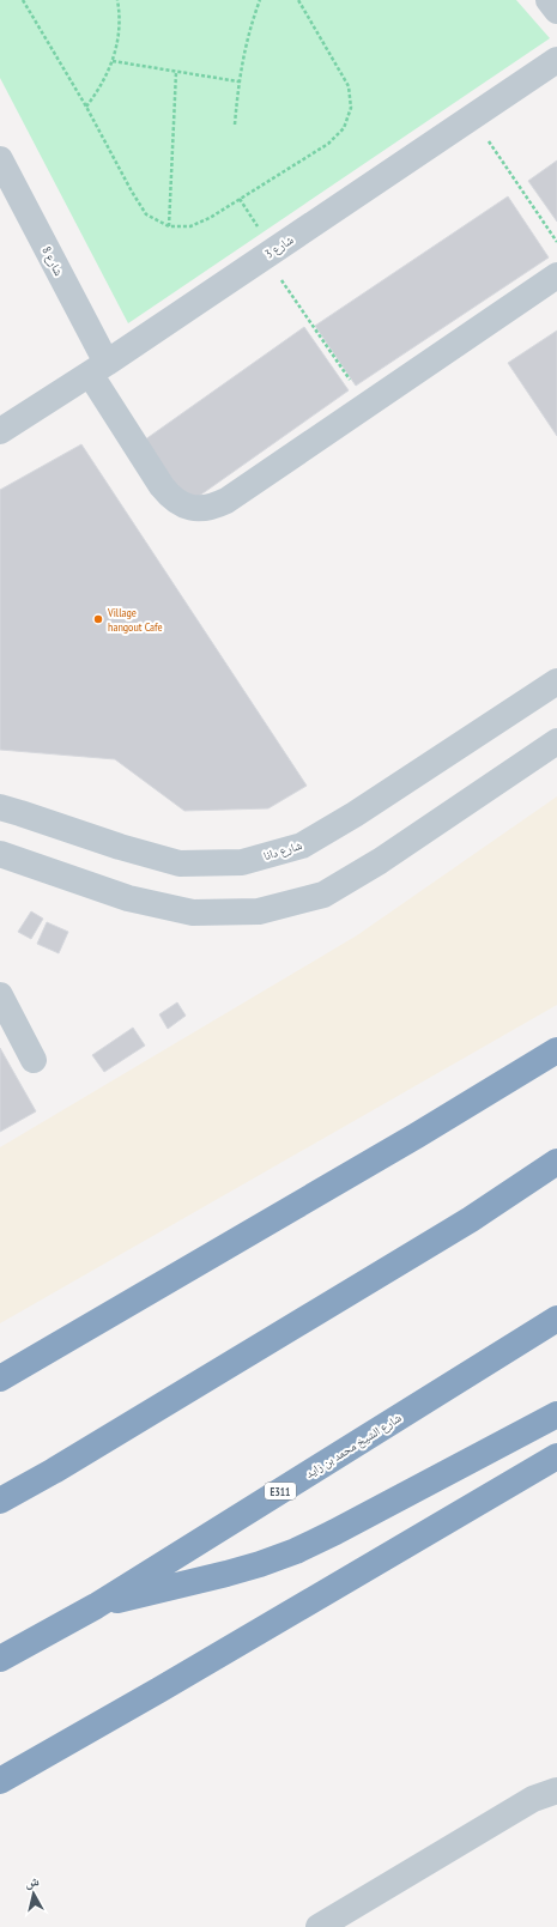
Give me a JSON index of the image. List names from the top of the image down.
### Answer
{
  "streets": {
    "highway": ["شارع الشيخ محمد بن زايد", "E311"],
    "street": ["شارع 3", "شارع 8", "شارع دانا"]
  },
  "crossings": [
    ["شارع 3", "شارع 8"]
  ],
  "places": ["Village hangout Cafe"],
  "north": "top"
}
